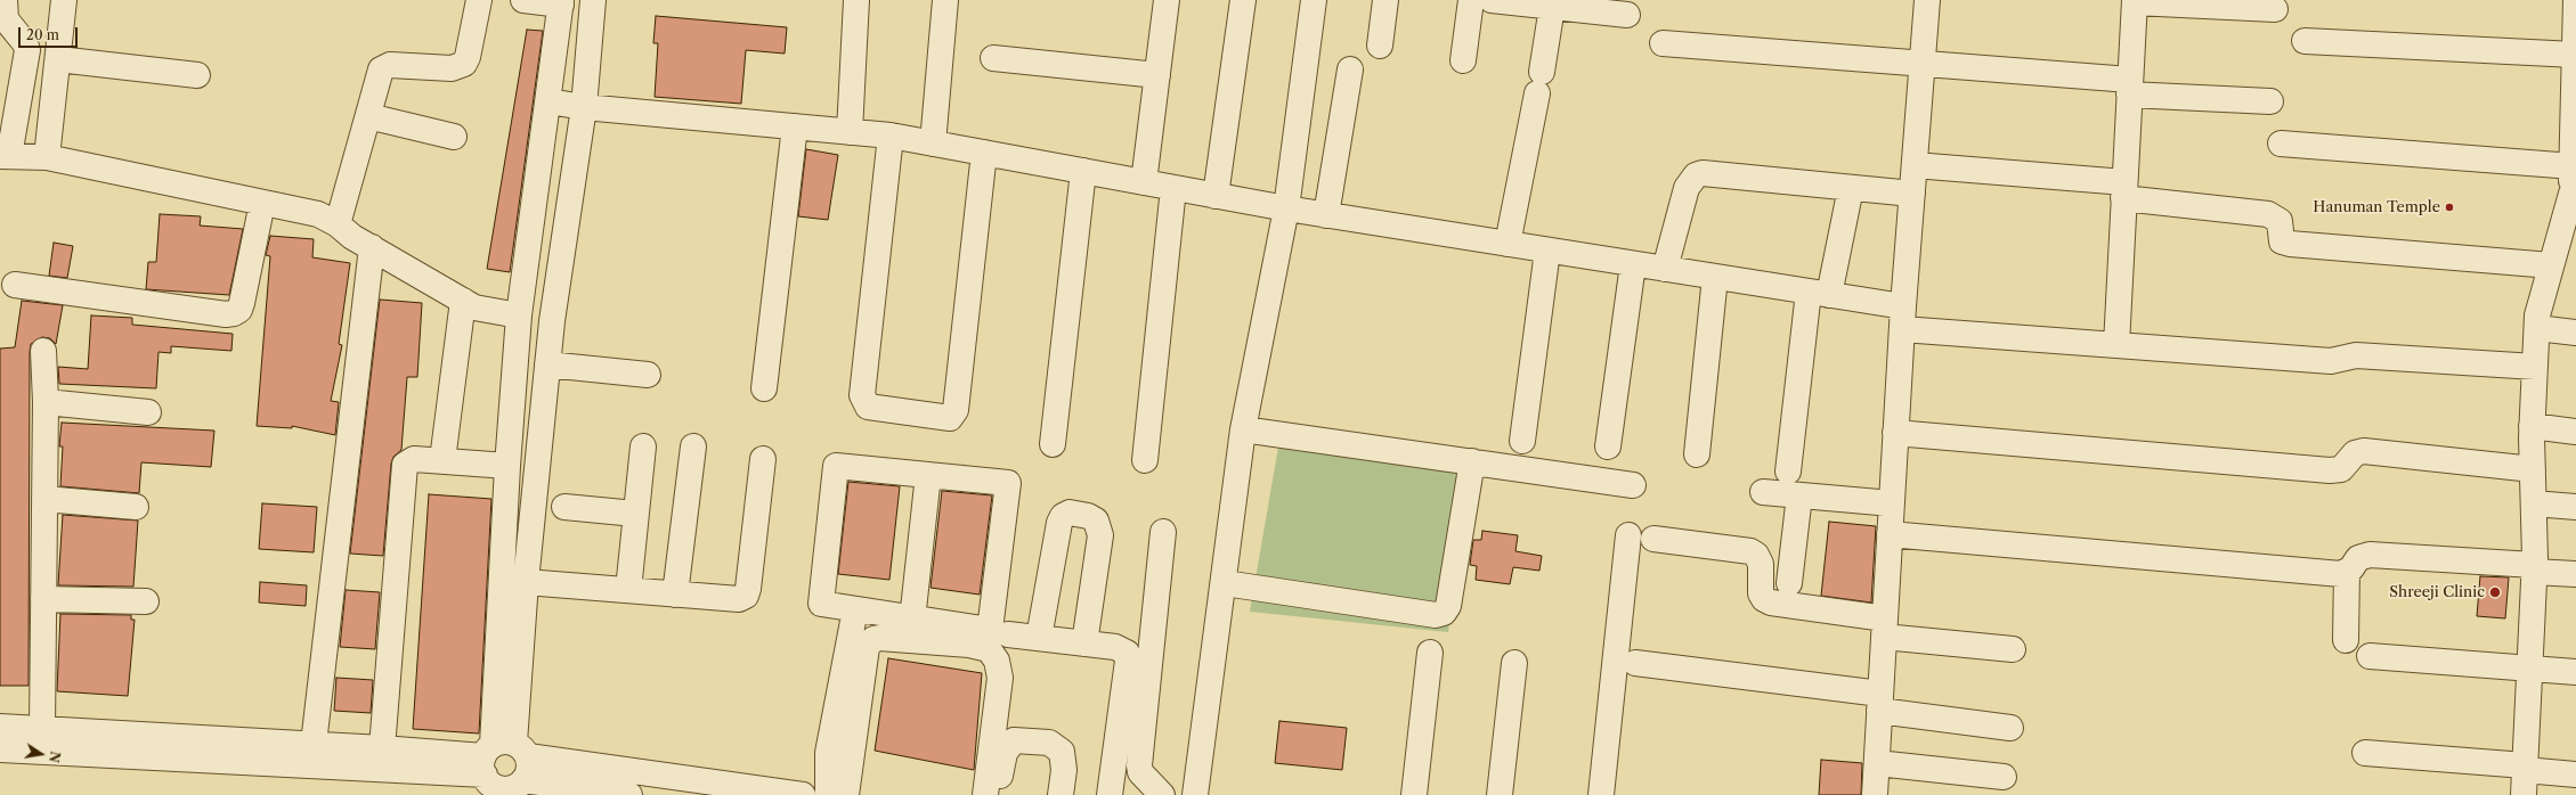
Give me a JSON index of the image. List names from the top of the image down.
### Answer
{
  "places": ["Hanuman Temple", "Shreeji Clinic"],
  "scale_bar": "20 m",
  "north": "right"
}
